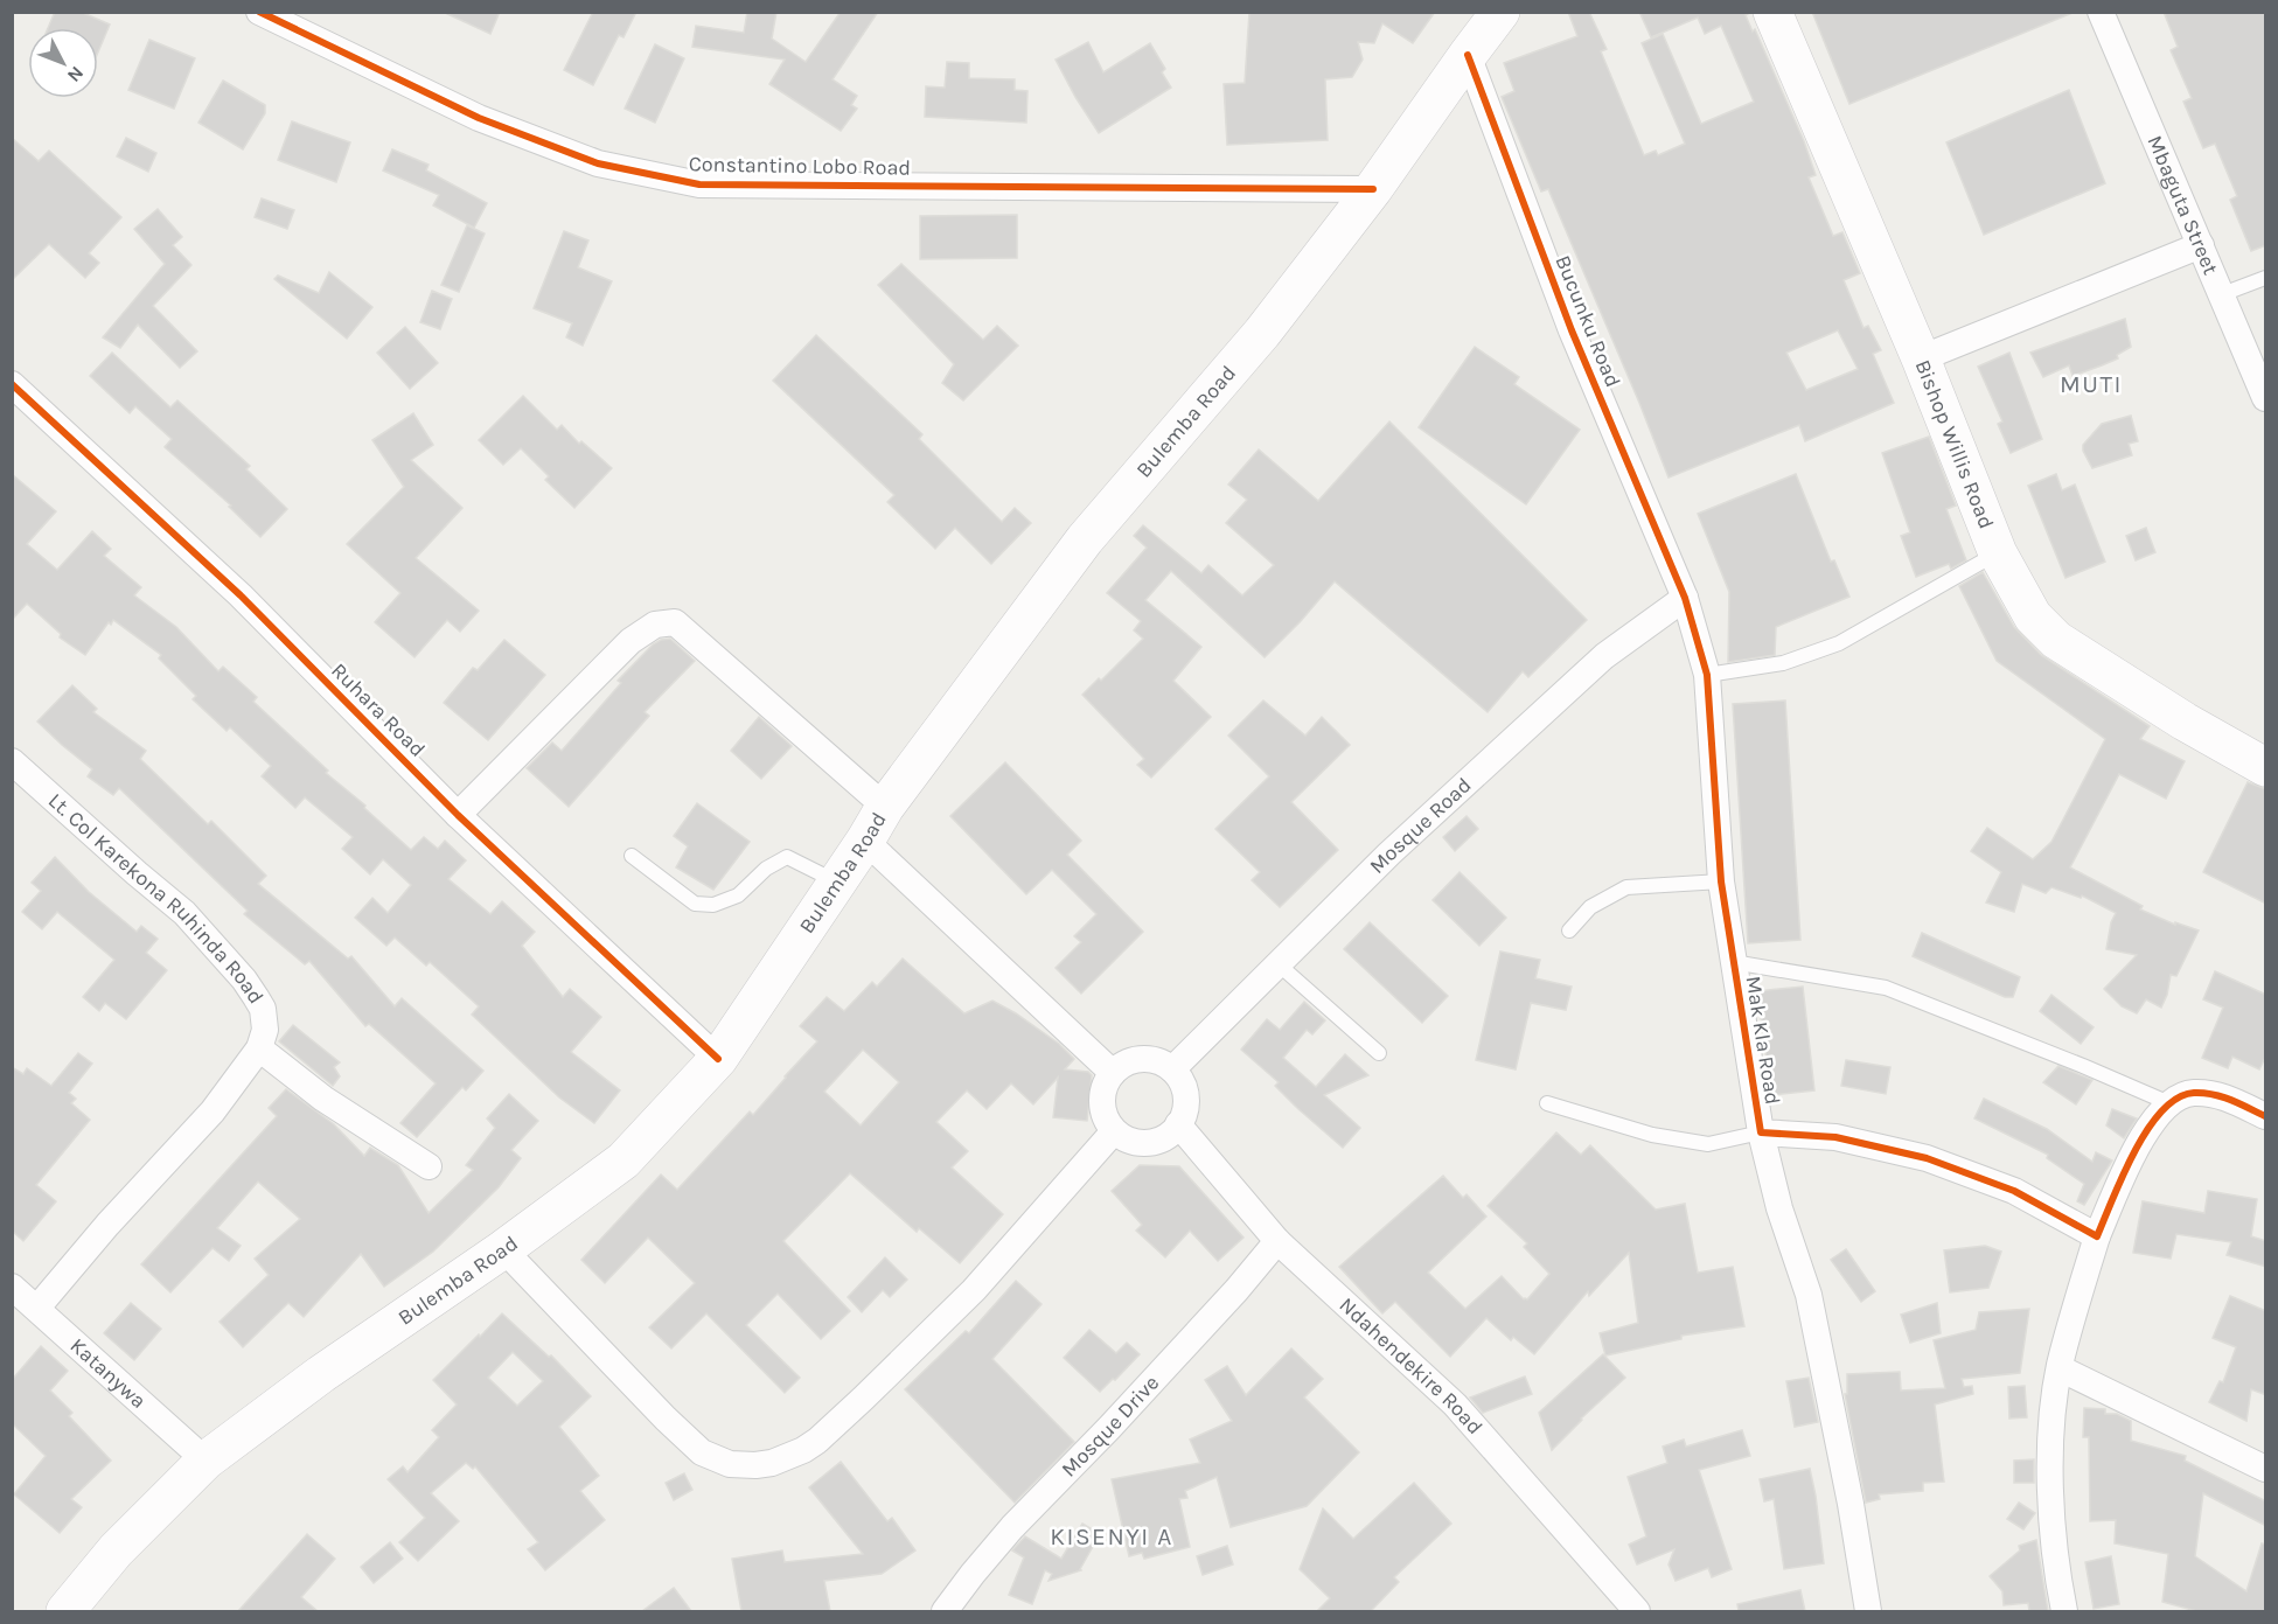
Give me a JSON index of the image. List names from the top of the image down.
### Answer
{
  "streets": {
    "main road": ["Bulemba Road", "Bishop Willis Road"],
    "street": [
      "Constantino Lobo Road",
      "Mbaguta Street",
      "Bucunku Road",
      "Ruhara Road",
      "Mosque Road",
      "Lt. Col Karekona Ruhinda Road",
      "Mak Kla Road",
      "Ndahendekire Road",
      "Katanywa",
      "Mosque Drive"
    ]
  },
  "crossings": [
    ["Constantino Lobo Road", "Bulemba Road"],
    ["Bucunku Road", "Bulemba Road"],
    ["Bucunku Road", "Mosque Road"],
    ["Bucunku Road", "Mak Kla Road"],
    ["Bulemba Road", "Ruhara Road"],
    ["Bulemba Road", "Katanywa"],
    ["Mosque Road", "Mak Kla Road"],
    ["Mosque Road", "Ndahendekire Road"],
    ["Lt. Col Karekona Ruhinda Road", "Katanywa"],
    ["Ndahendekire Road", "Mosque Drive"]
  ],
  "districts": ["MUTI", "KISENYI A"],
  "north": "bottom right"
}
